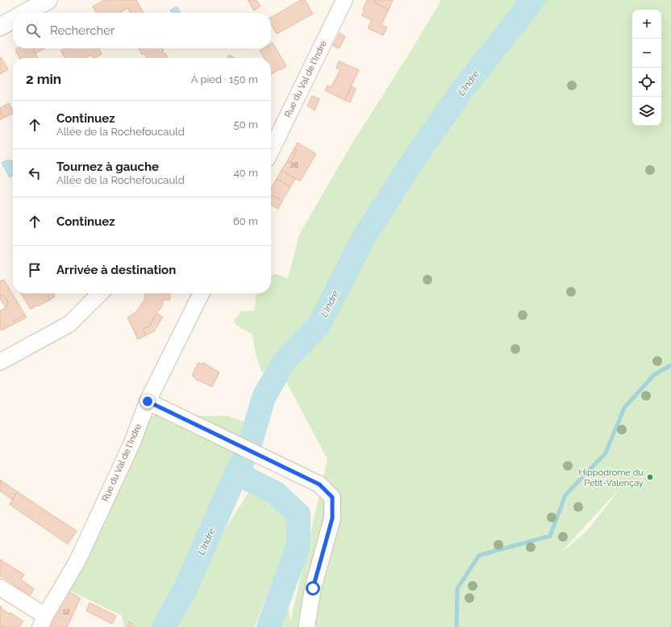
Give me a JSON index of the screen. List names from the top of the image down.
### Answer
{
  "streets": {
    "street": ["Rue du Val de l'Indre"]
  },
  "water": ["L'Indre"],
  "places": ["Hippodrome du Petit-Valençay"],
  "house_numbers": ["28", "12"],
  "page": {
    "map_buttons": ["+", "−"],
    "search": "Rechercher",
    "heading": ["2 min", "À pied · 150 m"],
    "list": [
      ["Continuez", "Allée de la Rochefoucauld", "50 m"],
      ["Tournez à gauche", "Allée de la Rochefoucauld", "40 m"],
      ["Continuez", "60 m"],
      "Arrivée à destination"
    ]
  }
}
